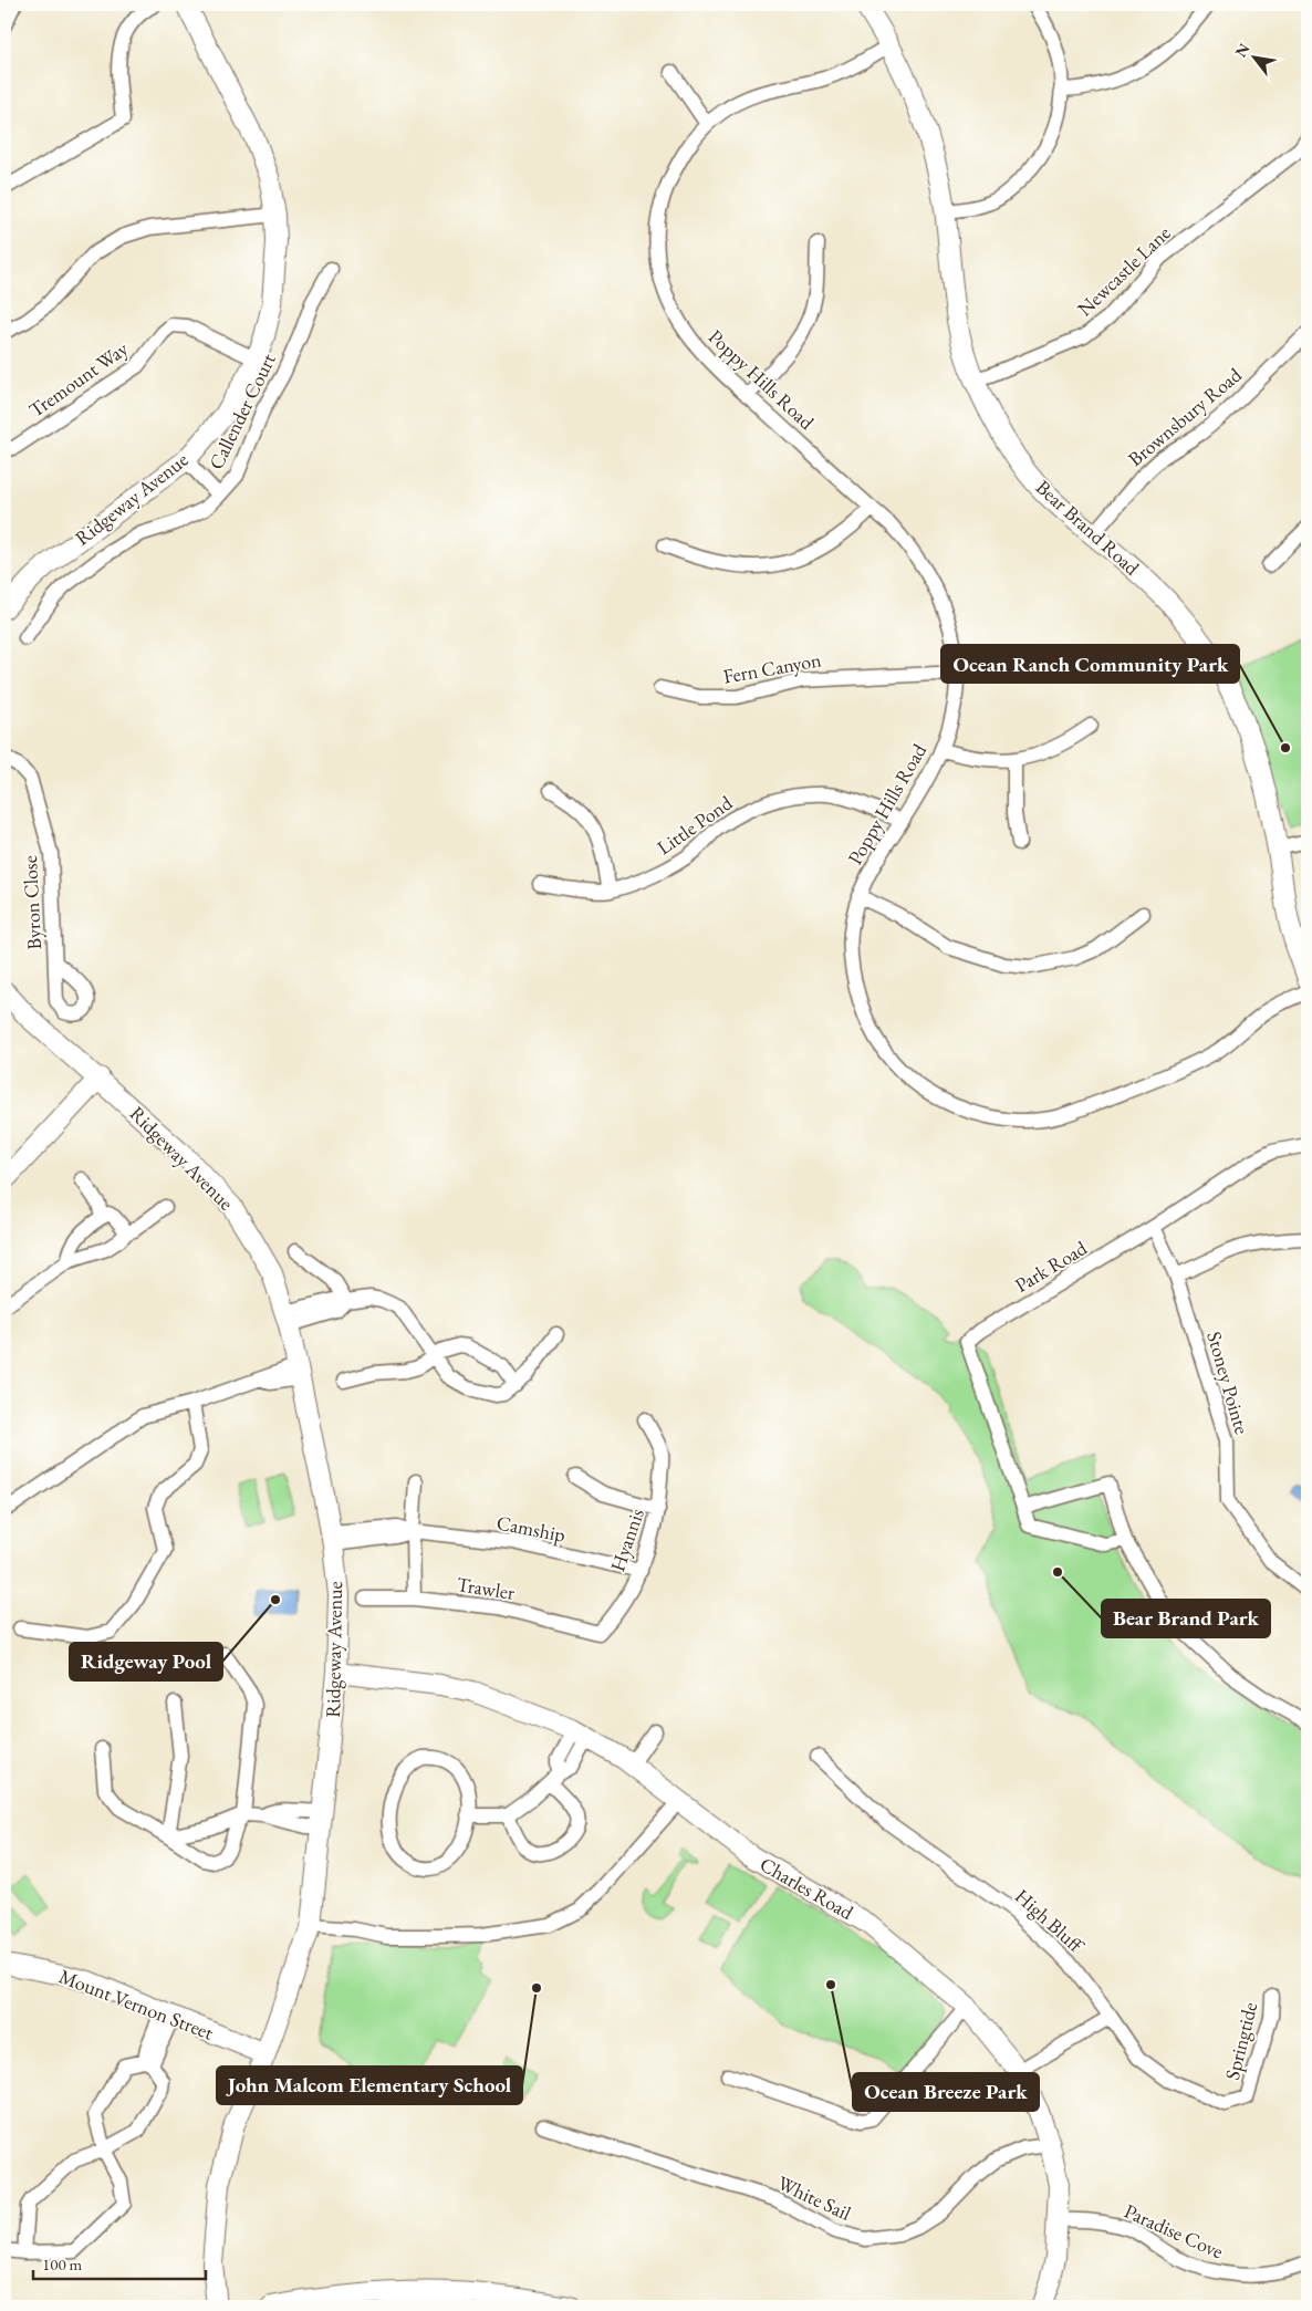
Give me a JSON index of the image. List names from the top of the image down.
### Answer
{
  "streets": {
    "street": [
      "Newcastle Lane",
      "Tremount Way",
      "Poppy Hills Road",
      "Callender Court",
      "Brownsbury Road",
      "Ridgeway Avenue",
      "Bear Brand Road",
      "Fern Canyon",
      "Little Pond",
      "Byron Close",
      "Park Road",
      "Stoney Pointe",
      "Camship",
      "Hyannis",
      "Trawler",
      "Charles Road",
      "High Bluff",
      "Mount Vernon Street",
      "Springtide",
      "White Sail",
      "Paradise Cove"
    ]
  },
  "crossings": [
    ["Newcastle Lane", "Bear Brand Road"],
    ["Tremount Way", "Ridgeway Avenue"],
    ["Poppy Hills Road", "Bear Brand Road"],
    ["Poppy Hills Road", "Fern Canyon"],
    ["Poppy Hills Road", "Little Pond"],
    ["Brownsbury Road", "Bear Brand Road"],
    ["Ridgeway Avenue", "Camship"],
    ["Ridgeway Avenue", "Charles Road"],
    ["Ridgeway Avenue", "Mount Vernon Street"],
    ["Park Road", "Stoney Pointe"],
    ["Camship", "Hyannis"],
    ["Hyannis", "Trawler"],
    ["Charles Road", "White Sail"],
    ["Charles Road", "Paradise Cove"],
    ["High Bluff", "Springtide"]
  ],
  "places": [
    "Ocean Ranch Community Park",
    "Bear Brand Park",
    "Ridgeway Pool",
    "Ocean Breeze Park",
    "John Malcom Elementary School"
  ],
  "scale_bar": "100 m",
  "north": "top left"
}
